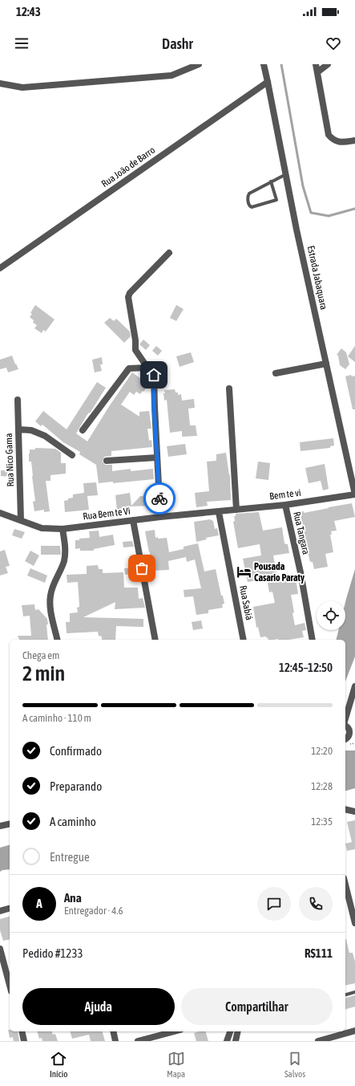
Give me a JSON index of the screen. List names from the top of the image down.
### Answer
{
  "streets": {
    "street": [
      "Rua João de Barro",
      "Estrada Jabaquara",
      "Rua Nico Gama",
      "Bem te vi",
      "Rua Bem te Vi",
      "Rua Tangara",
      "Rua Sabiá"
    ]
  },
  "crossings": [
    ["Rua João de Barro", "Estrada Jabaquara"],
    ["Estrada Jabaquara", "Bem te vi"],
    ["Rua Nico Gama", "Rua Bem te Vi"],
    ["Bem te vi", "Rua Bem te Vi"],
    ["Bem te vi", "Rua Tangara"],
    ["Bem te vi", "Rua Sabiá"],
    ["Rua Bem te Vi", "Rua Sabiá"]
  ],
  "places": {
    "hotel": ["Pousada Casario Paraty"]
  },
  "page": {
    "status": "12:43",
    "header": "Dashr",
    "heading": ["2 min", "Chega em", "12:45–12:50"],
    "panel": [
      "Ana",
      "Entregador · 4.6",
      "Pedido #1233",
      "R$111"
    ],
    "bar": "A caminho · 110 m",
    "list": [
      ["Confirmado", "12:20"],
      ["Preparando", "12:28"],
      ["A caminho", "12:35"],
      "Entregue"
    ],
    "round": "A",
    "buttons": ["Ajuda", "Compartilhar"],
    "tabs": ["Início", "Mapa", "Salvos"]
  }
}
